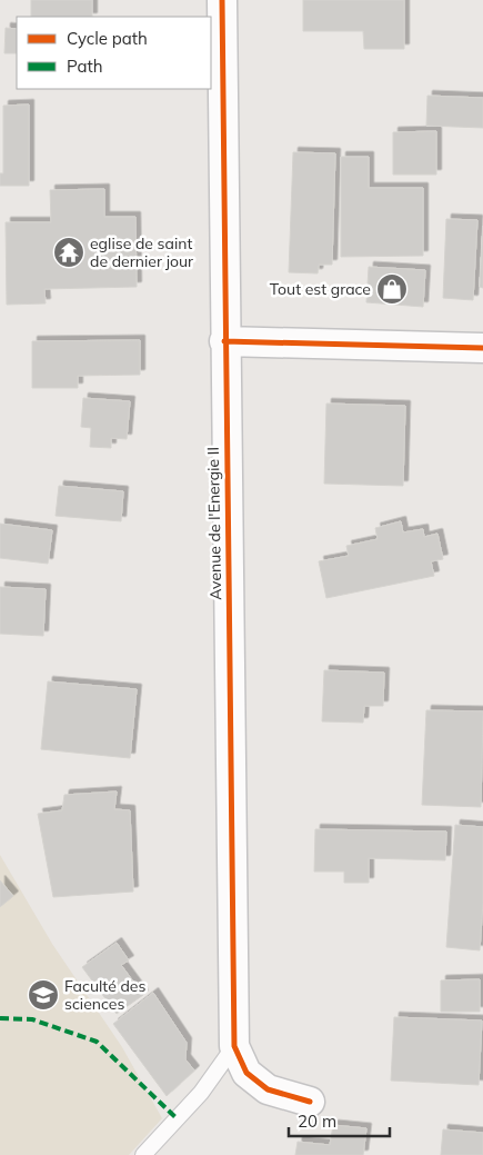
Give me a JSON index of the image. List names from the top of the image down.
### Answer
{
  "streets": {
    "street": ["Avenue de l'Energie II"]
  },
  "places": {
    "temple": ["eglise de saint de dernier jour"],
    "shop": ["Tout est grace"],
    "school or university": ["Faculté des sciences"]
  },
  "legend": ["Cycle path", "Path"],
  "scale_bar": "20 m"
}
